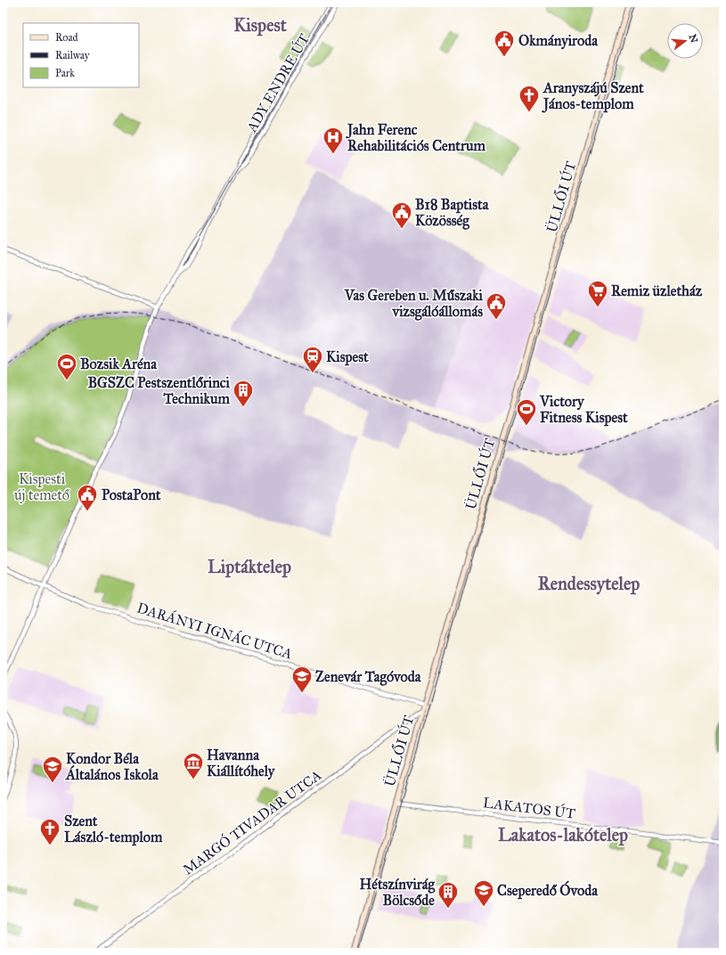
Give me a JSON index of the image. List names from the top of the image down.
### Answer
{
  "streets": {
    "main road": ["ÜLLŐI ÚT"],
    "street": [
      "ADY ENDRE ÚT",
      "DARÁNYI IGNÁC UTCA",
      "LAKATOS ÚT",
      "MARGÓ TIVADAR UTCA"
    ]
  },
  "crossings": [
    ["ADY ENDRE ÚT", "DARÁNYI IGNÁC UTCA"],
    ["ÜLLŐI ÚT", "DARÁNYI IGNÁC UTCA"],
    ["ÜLLŐI ÚT", "LAKATOS ÚT"],
    ["ÜLLŐI ÚT", "MARGÓ TIVADAR UTCA"]
  ],
  "districts": [
    "Kispest",
    "Liptáktelep",
    "Rendessytelep",
    "Lakatos-lakótelep"
  ],
  "parks": ["Kispesti új temető"],
  "places": {
    "public building": [
      "Okmányiroda",
      "B18 Baptista Közösség",
      "Vas Gereben u. Műszaki vizsgálóállomás",
      "PostaPont"
    ],
    "church": ["Aranyszájú Szent János-templom", "Szent László-templom"],
    "hospital": ["Jahn Ferenc Rehabilitációs Centrum"],
    "supermarket": ["Remiz üzletház"],
    "station": ["Kispest"],
    "sports": ["Bozsik Aréna", "Victory Fitness Kispest"],
    "building": ["BGSZC Pestszentlőrinci Technikum", "Hétszínvirág Bölcsőde"],
    "school or university": ["Zenevár Tagóvoda", "Kondor Béla Általános Iskola", "Cseperedő Óvoda"],
    "museum": ["Havanna Kiállítóhely"]
  },
  "legend": ["Road", "Railway", "Park"],
  "north": "right"
}
